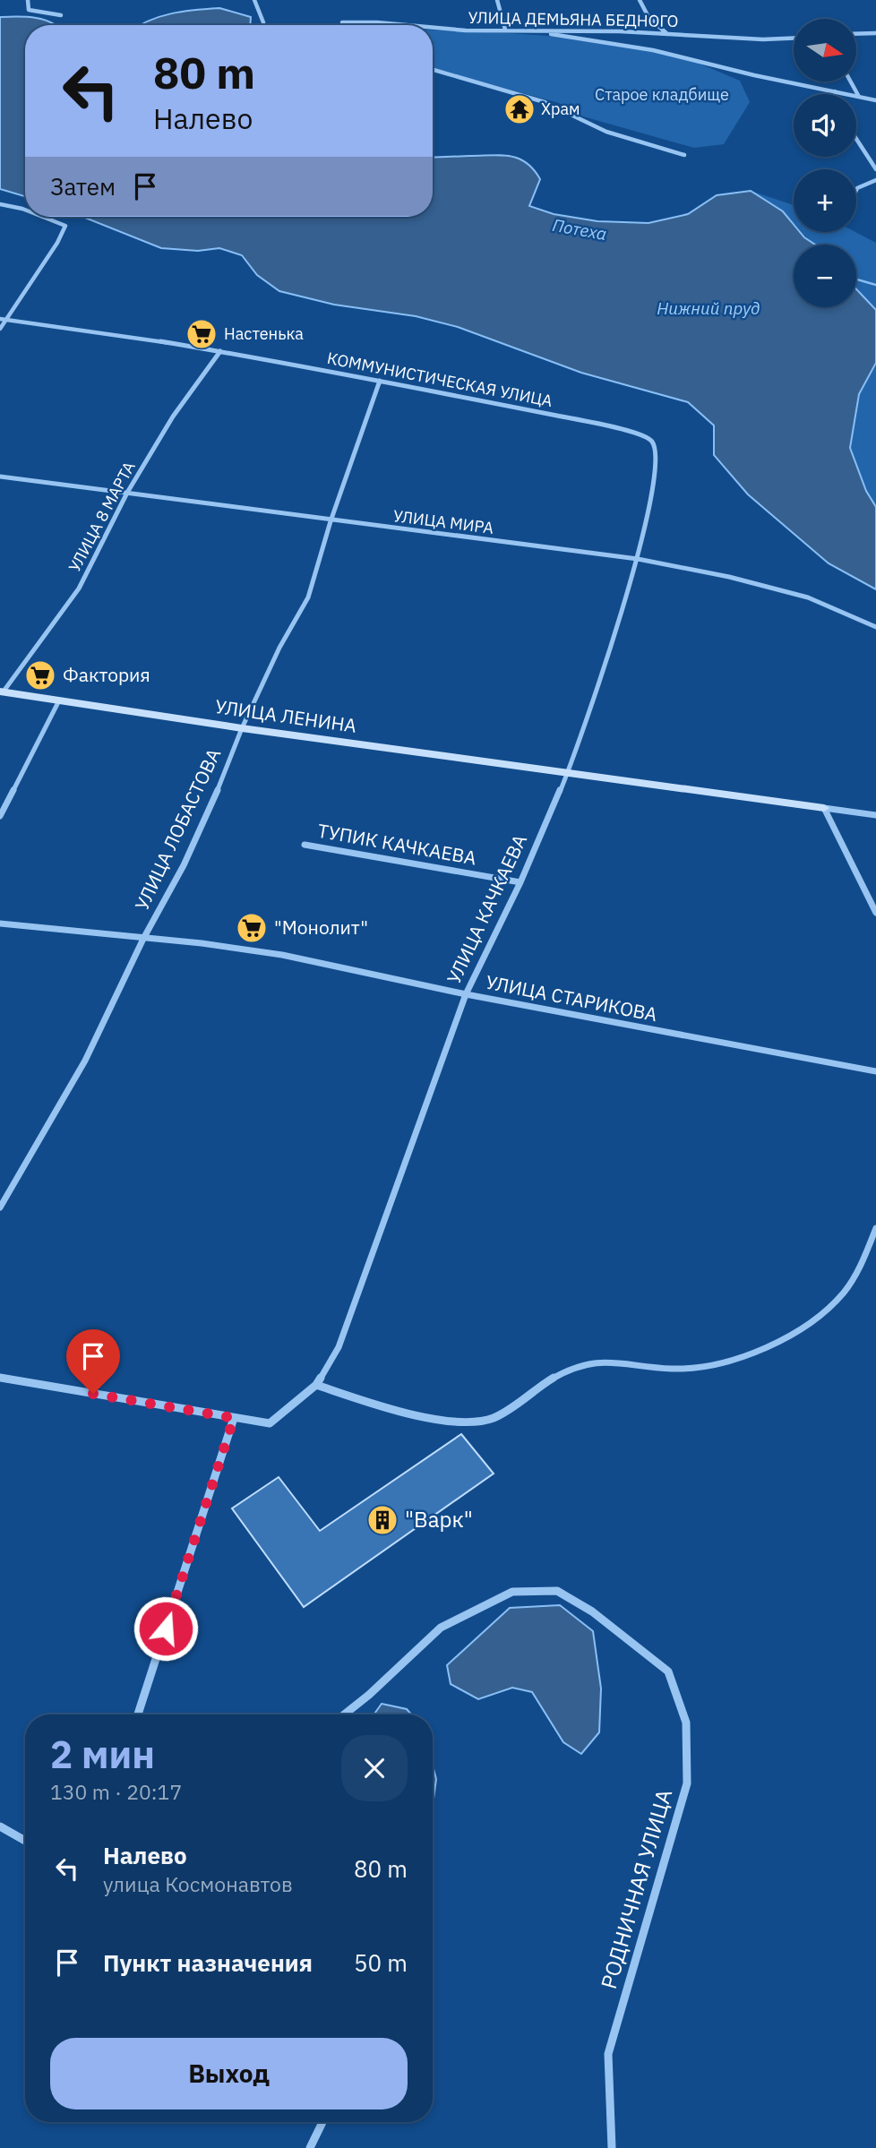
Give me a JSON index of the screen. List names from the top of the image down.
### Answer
{
  "streets": {
    "street": [
      "УЛИЦА ДЕМЬЯНА БЕДНОГО",
      "КОММУНИСТИЧЕСКАЯ УЛИЦА",
      "УЛИЦА 8 МАРТА",
      "УЛИЦА МИРА",
      "УЛИЦА ЛЕНИНА",
      "УЛИЦА ЛОБАСТОВА",
      "ТУПИК КАЧКАЕВА",
      "УЛИЦА КАЧКАЕВА",
      "УЛИЦА СТАРИКОВА",
      "РОДНИЧНАЯ УЛИЦА"
    ]
  },
  "crossings": [
    ["КОММУНИСТИЧЕСКАЯ УЛИЦА", "УЛИЦА 8 МАРТА"],
    ["КОММУНИСТИЧЕСКАЯ УЛИЦА", "УЛИЦА ЛОБАСТОВА"],
    ["КОММУНИСТИЧЕСКАЯ УЛИЦА", "УЛИЦА КАЧКАЕВА"],
    ["УЛИЦА 8 МАРТА", "УЛИЦА МИРА"],
    ["УЛИЦА 8 МАРТА", "УЛИЦА ЛЕНИНА"],
    ["УЛИЦА МИРА", "УЛИЦА ЛОБАСТОВА"],
    ["УЛИЦА МИРА", "УЛИЦА КАЧКАЕВА"],
    ["УЛИЦА ЛЕНИНА", "УЛИЦА ЛОБАСТОВА"],
    ["УЛИЦА ЛЕНИНА", "УЛИЦА КАЧКАЕВА"],
    ["УЛИЦА ЛОБАСТОВА", "УЛИЦА СТАРИКОВА"],
    ["ТУПИК КАЧКАЕВА", "УЛИЦА КАЧКАЕВА"],
    ["УЛИЦА КАЧКАЕВА", "УЛИЦА СТАРИКОВА"]
  ],
  "water": ["Потеха", "Нижний пруд"],
  "parks": ["Старое кладбище"],
  "places": {
    "temple": ["Храм"],
    "supermarket": ["Настенька", "Фактория", "\"Монолит\""],
    "building": ["\"Варк\""]
  },
  "north": "right",
  "page": {
    "map_buttons": ["+", "−"],
    "turn": ["80 m", "Налево"],
    "then": "Затем",
    "heading": ["2 мин", "130 m · 20:17"],
    "list": [
      {
        "name": "Налево",
        "note": "улица Космонавтов",
        "value": "80 m"
      },
      {
        "name": "Пункт назначения",
        "value": "50 m"
      }
    ],
    "buttons": "Выход"
  }
}
